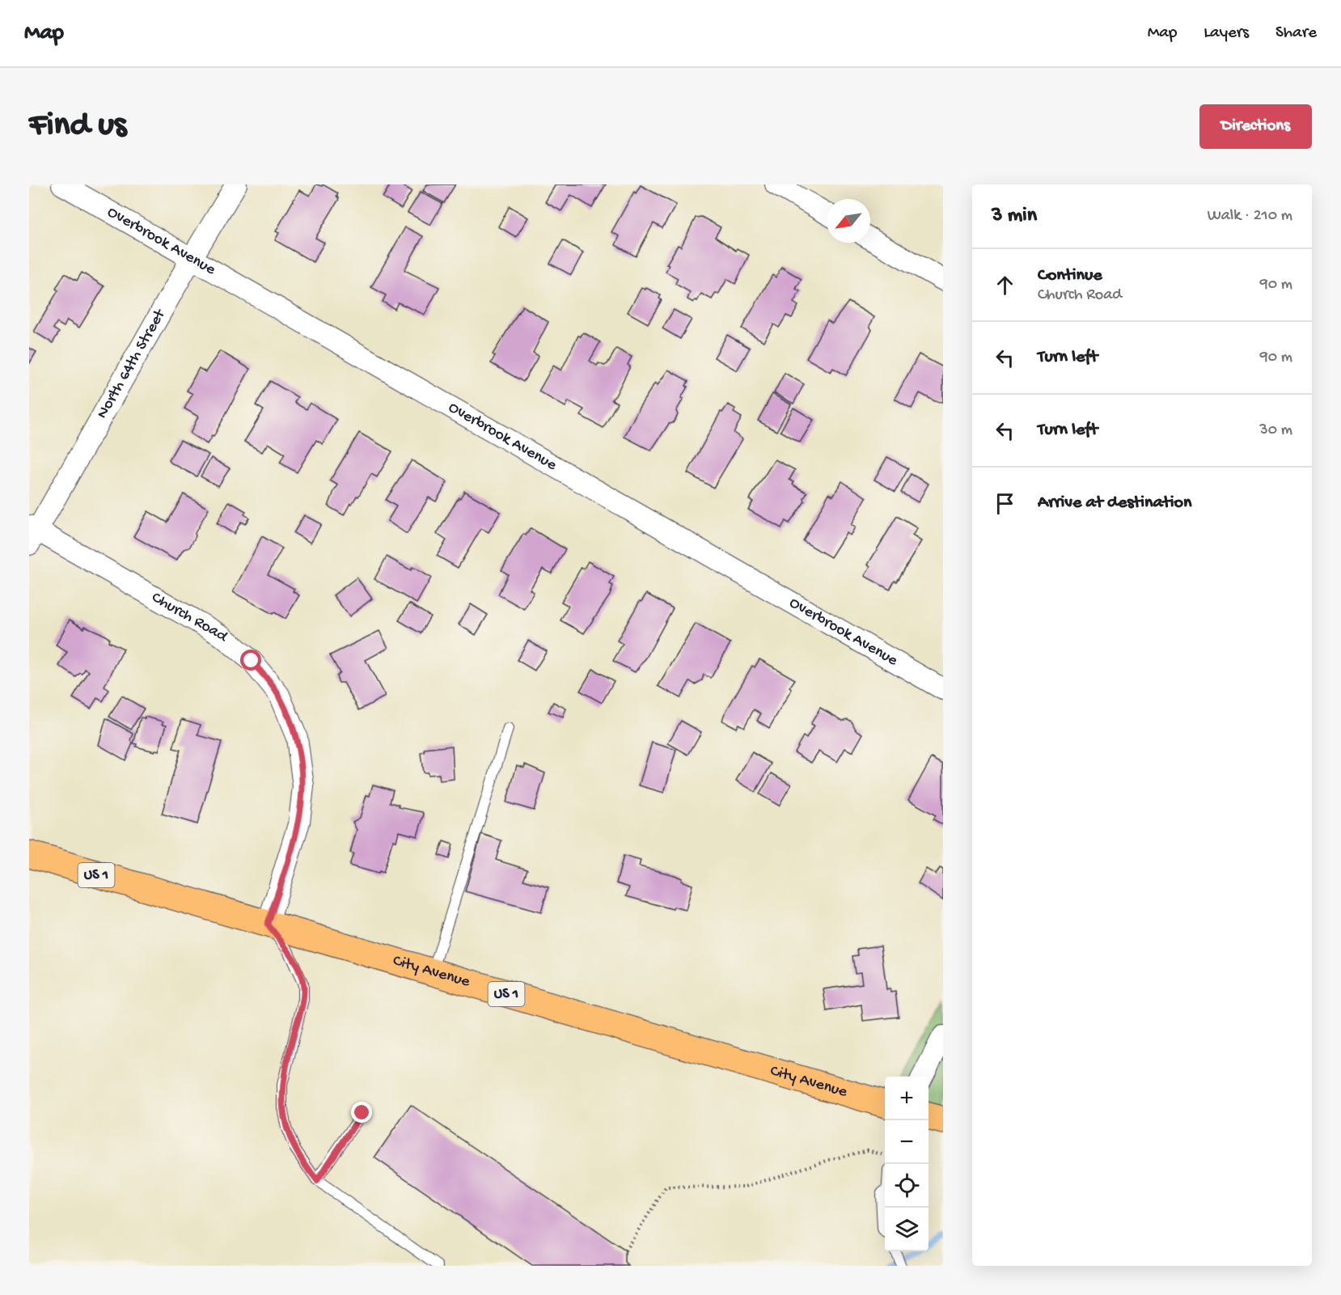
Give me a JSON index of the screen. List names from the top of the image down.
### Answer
{
  "streets": {
    "highway": ["US 1", "City Avenue"],
    "street": ["Overbrook Avenue", "North 64th Street", "Church Road"]
  },
  "crossings": [
    ["Overbrook Avenue", "North 64th Street"],
    ["North 64th Street", "Church Road"],
    ["Church Road", "City Avenue"]
  ],
  "north": "bottom left",
  "page": {
    "header": "Map",
    "nav": ["Map", "Layers", "Share"],
    "buttons": "Directions",
    "title": "Find us",
    "heading": ["3 min", "Walk · 210 m"],
    "list": [
      ["Continue", "Church Road", "90 m"],
      ["Turn left", "90 m"],
      ["Turn left", "30 m"],
      "Arrive at destination"
    ],
    "map_buttons": ["+", "−"]
  }
}
